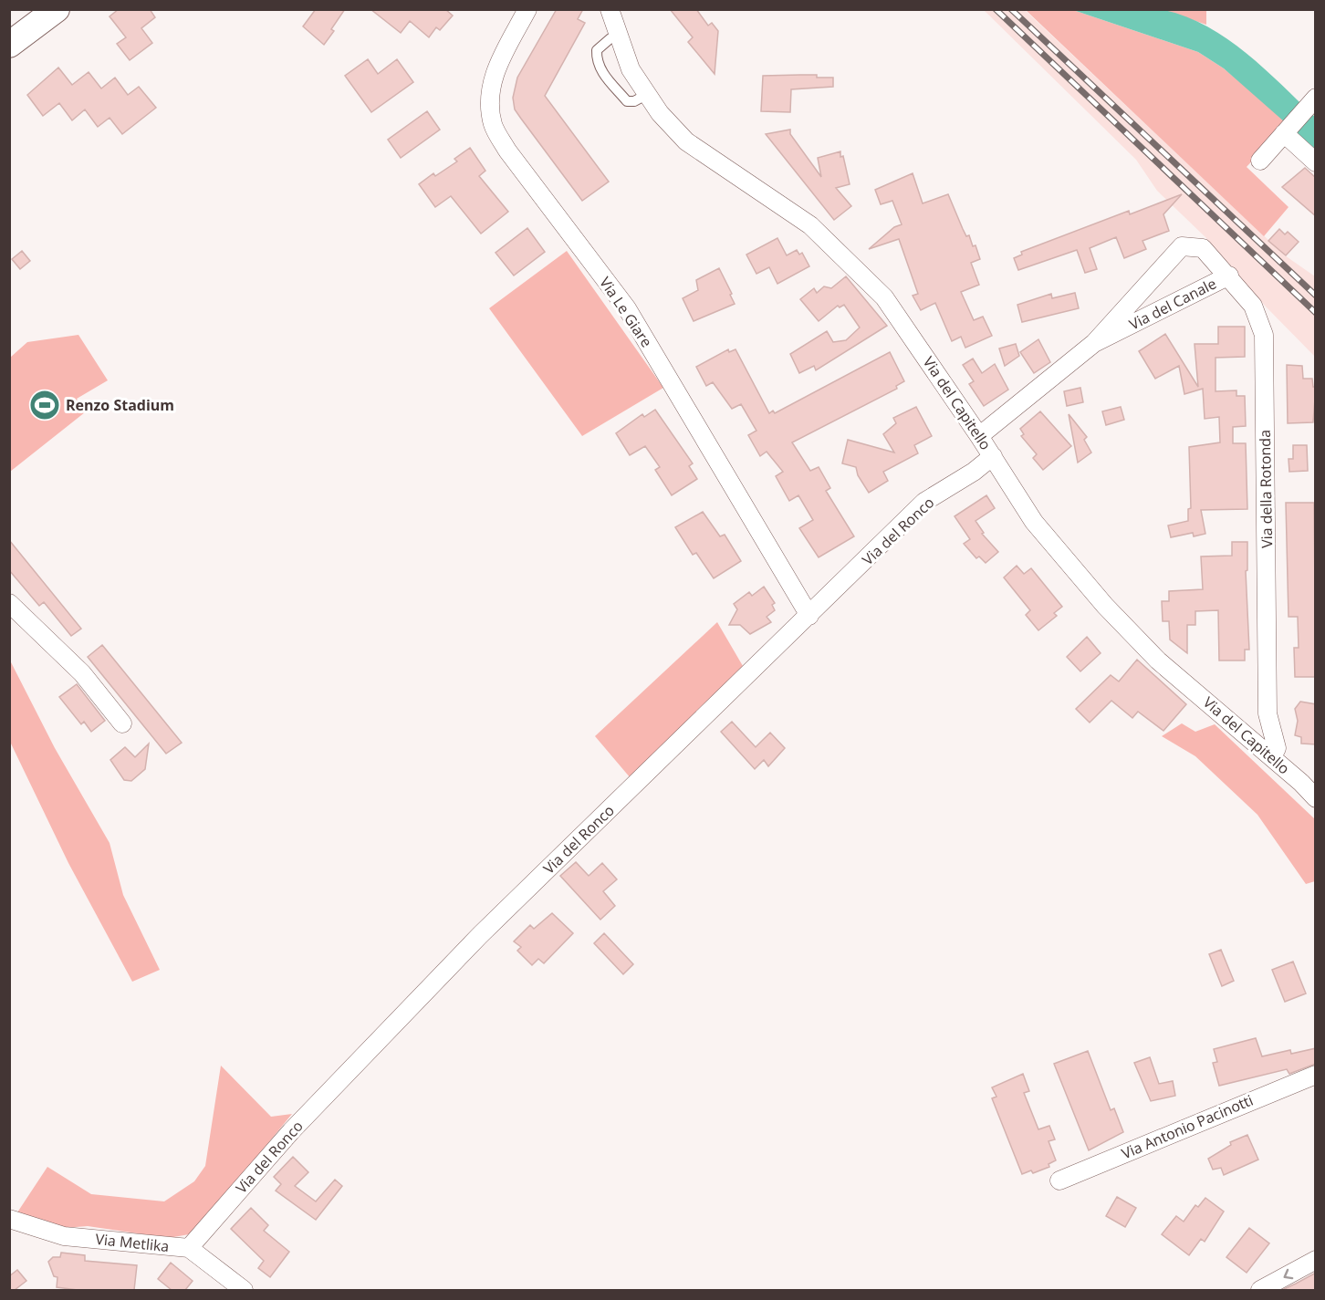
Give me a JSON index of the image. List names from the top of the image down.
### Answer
{
  "streets": {
    "street": [
      "Via del Canale",
      "Via Le Giare",
      "Via del Capitello",
      "Via della Rotonda",
      "Via del Ronco",
      "Via Antonio Pacinotti",
      "Via Metlika"
    ]
  },
  "crossings": [
    ["Via del Canale", "Via del Capitello"],
    ["Via del Canale", "Via della Rotonda"],
    ["Via Le Giare", "Via del Ronco"],
    ["Via del Capitello", "Via della Rotonda"],
    ["Via del Capitello", "Via del Ronco"],
    ["Via del Ronco", "Via Metlika"]
  ],
  "places": {
    "sports": ["Renzo Stadium"]
  }
}
